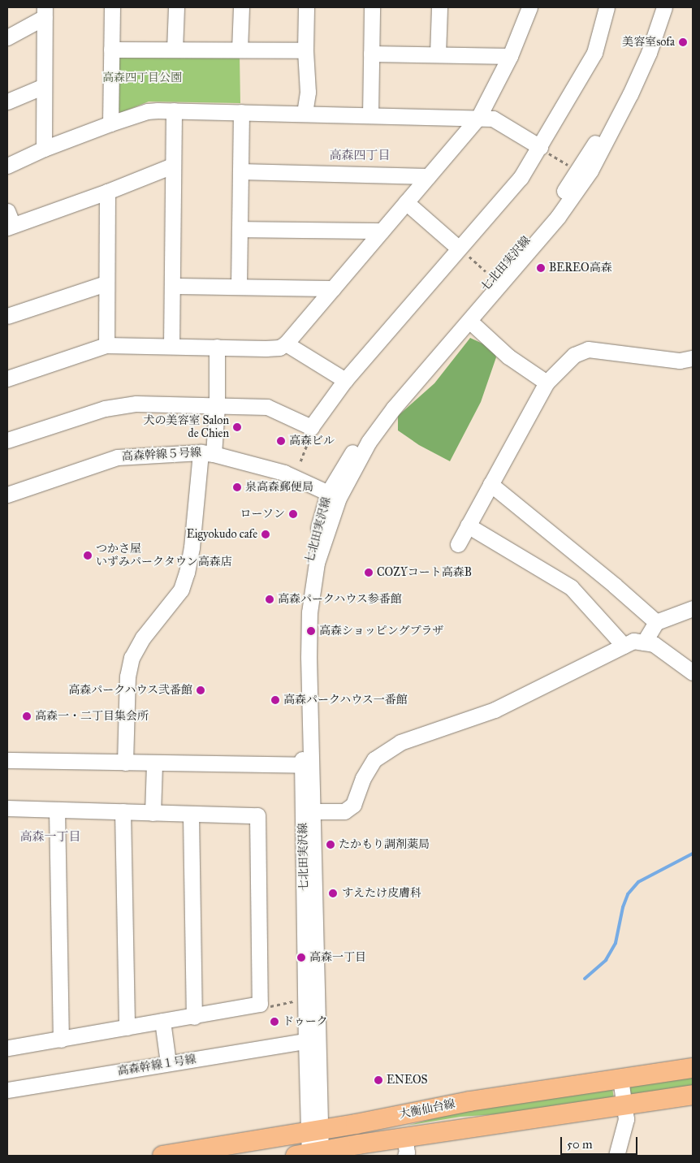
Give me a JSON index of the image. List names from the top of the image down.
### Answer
{
  "streets": {
    "main road": ["大衡仙台線"],
    "street": ["七北田実沢線", "高森幹線５号線", "高森幹線１号線"]
  },
  "crossings": [
    ["七北田実沢線", "高森幹線５号線"],
    ["七北田実沢線", "高森幹線１号線"],
    ["七北田実沢線", "大衡仙台線"]
  ],
  "districts": ["高森四丁目", "高森一丁目"],
  "parks": ["高森四丁目公園"],
  "places": [
    "美容室sofa",
    "BEREO高森",
    "犬の美容室 Salon de Chien",
    "高森ビル",
    "泉高森郵便局",
    "ローソン",
    "Eigyokudo cafe",
    "つかさ屋 いずみパークタウン高森店",
    "COZYコート高森B",
    "高森パークハウス参番館",
    "高森ショッピングプラザ",
    "高森パークハウス弐番館",
    "高森パークハウス一番館",
    "高森一・二丁目集会所",
    "たかもり調剤薬局",
    "すえたけ皮膚科",
    "高森一丁目",
    "ドゥーク",
    "ENEOS"
  ],
  "scale_bar": "50 m"
}
